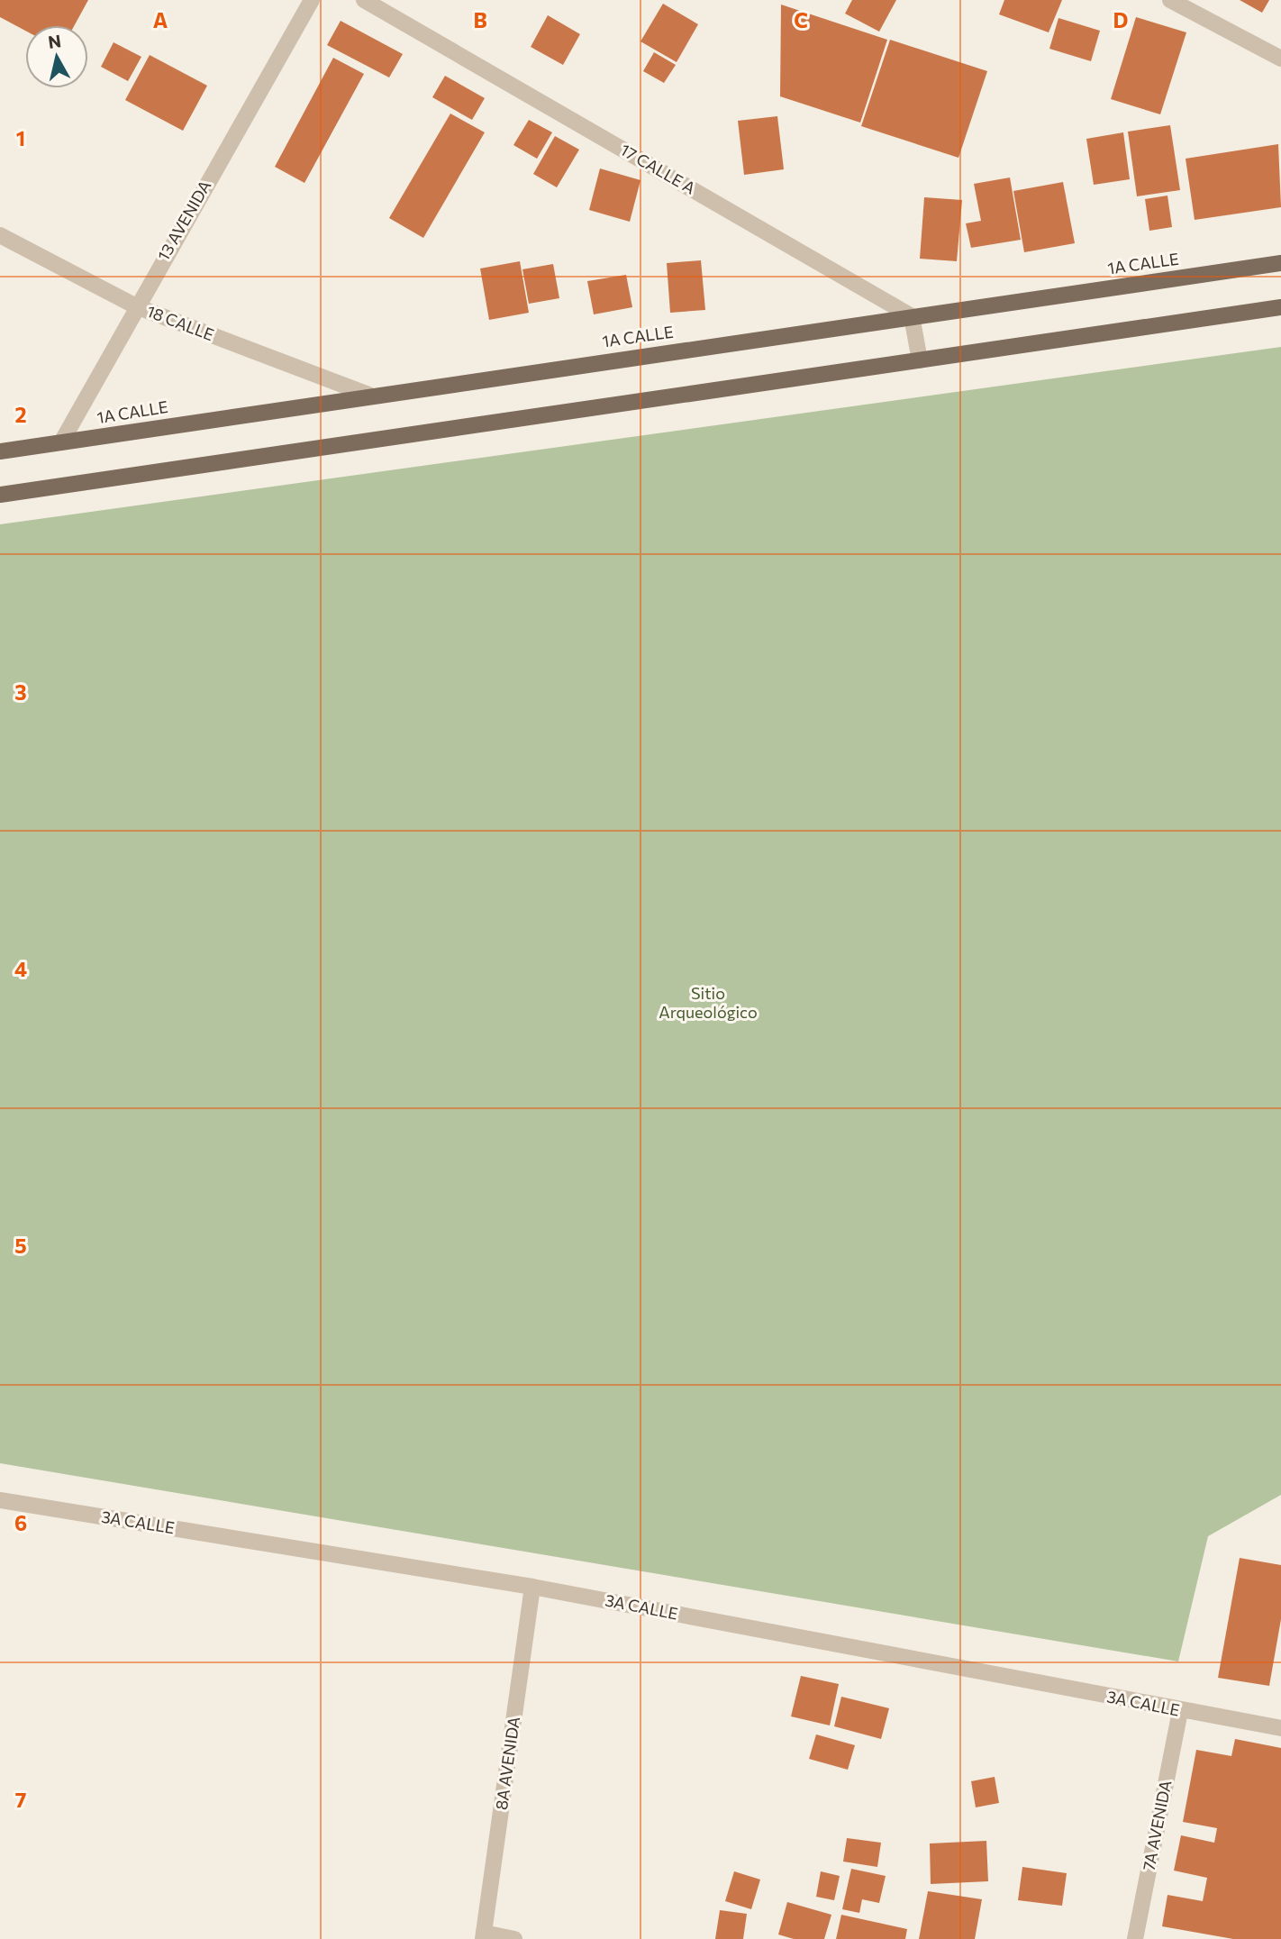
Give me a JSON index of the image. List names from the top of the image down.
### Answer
{
  "streets": {
    "main road": ["1A CALLE"],
    "street": [
      "17 CALLE A",
      "13 AVENIDA",
      "18 CALLE",
      "3A CALLE",
      "8A AVENIDA",
      "7A AVENIDA"
    ]
  },
  "crossings": [
    ["17 CALLE A", "1A CALLE"],
    ["13 AVENIDA", "1A CALLE"],
    ["13 AVENIDA", "18 CALLE"],
    ["1A CALLE", "18 CALLE"],
    ["3A CALLE", "8A AVENIDA"],
    ["3A CALLE", "7A AVENIDA"]
  ],
  "parks": ["Sitio Arqueológico"],
  "north": "top",
  "grid": {
    "columns": [
      "A",
      "B",
      "C",
      "D"
    ],
    "rows": [
      "1",
      "2",
      "3",
      "4",
      "5",
      "6",
      "7"
    ]
  }
}
